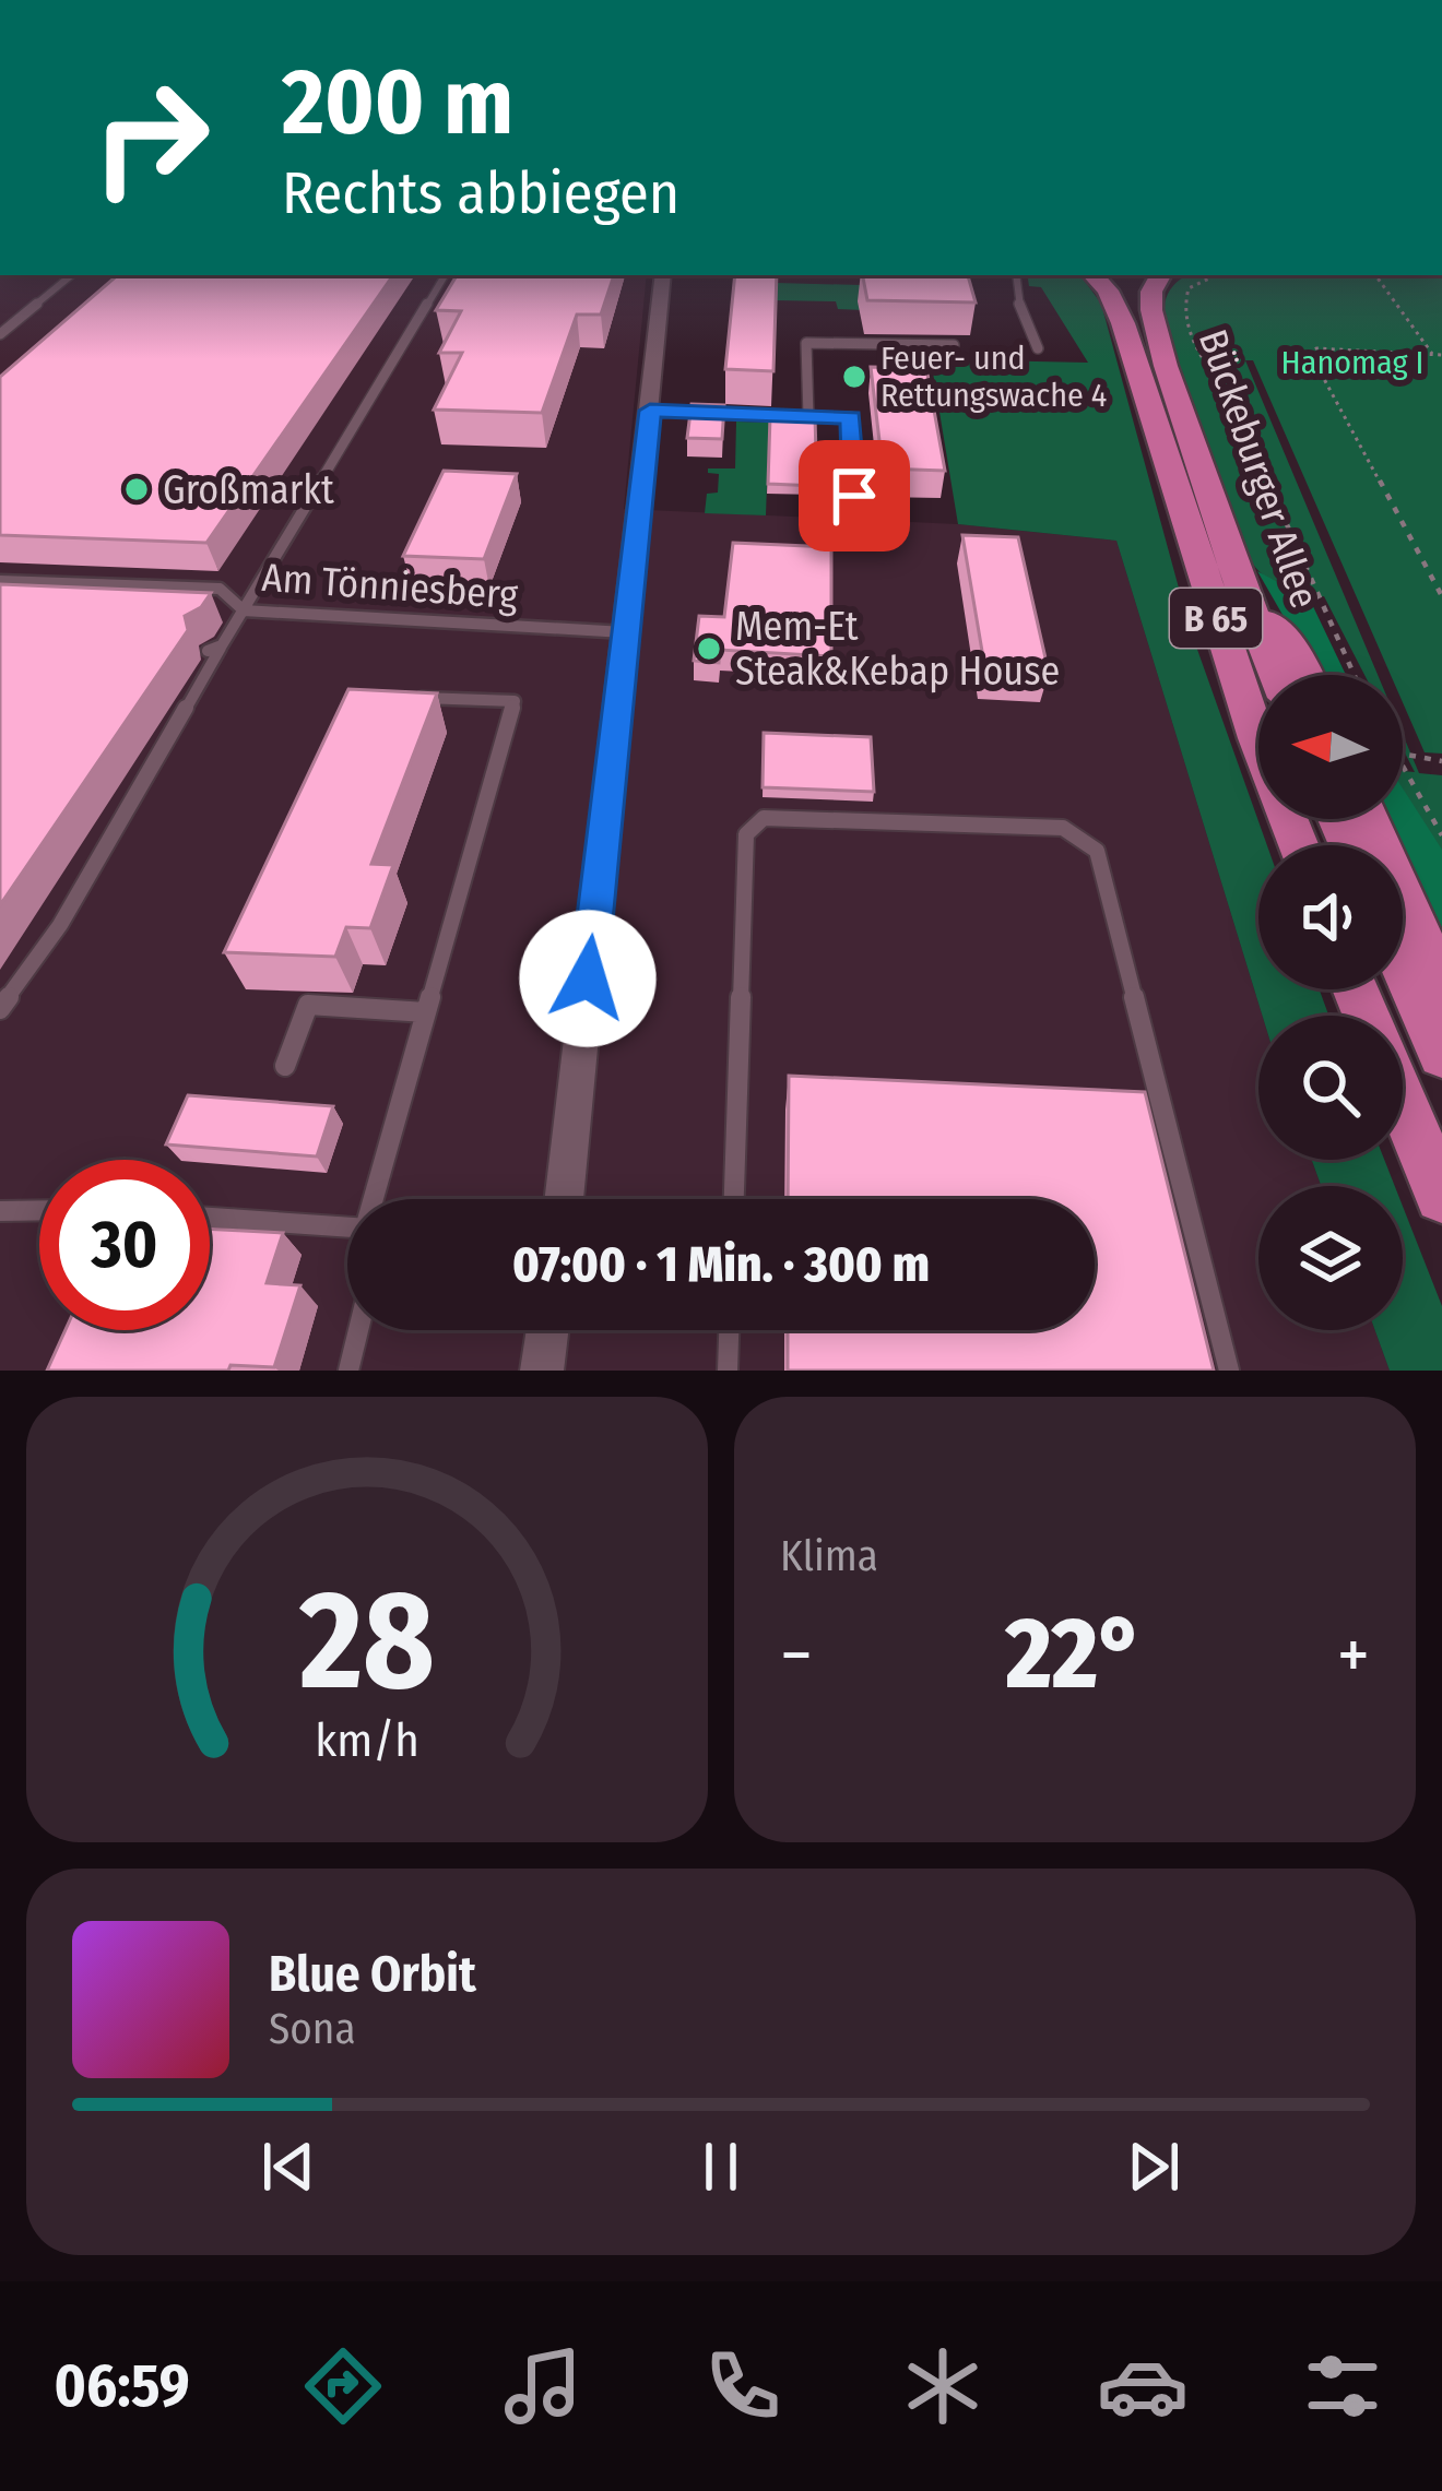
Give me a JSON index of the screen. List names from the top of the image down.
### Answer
{
  "streets": {
    "highway": ["Bückeburger Allee", "B 65"],
    "lane": ["Am Tönniesberg"]
  },
  "parks": ["Hanomag I"],
  "places": ["Feuer- und Rettungswache 4", "Großmarkt", "Mem-Et Steak&Kebap House"],
  "north": "left",
  "page": {
    "turn": ["200 m", "Rechts abbiegen"],
    "limit": "30",
    "trip": "07:00 · 1 Min. · 300 m",
    "tile": "Klima",
    "heat": ["−", "22°", "+"],
    "song": ["Blue Orbit", "Sona"],
    "tabs": "06:59",
    "gauge": ["28", "km/h"]
  }
}
